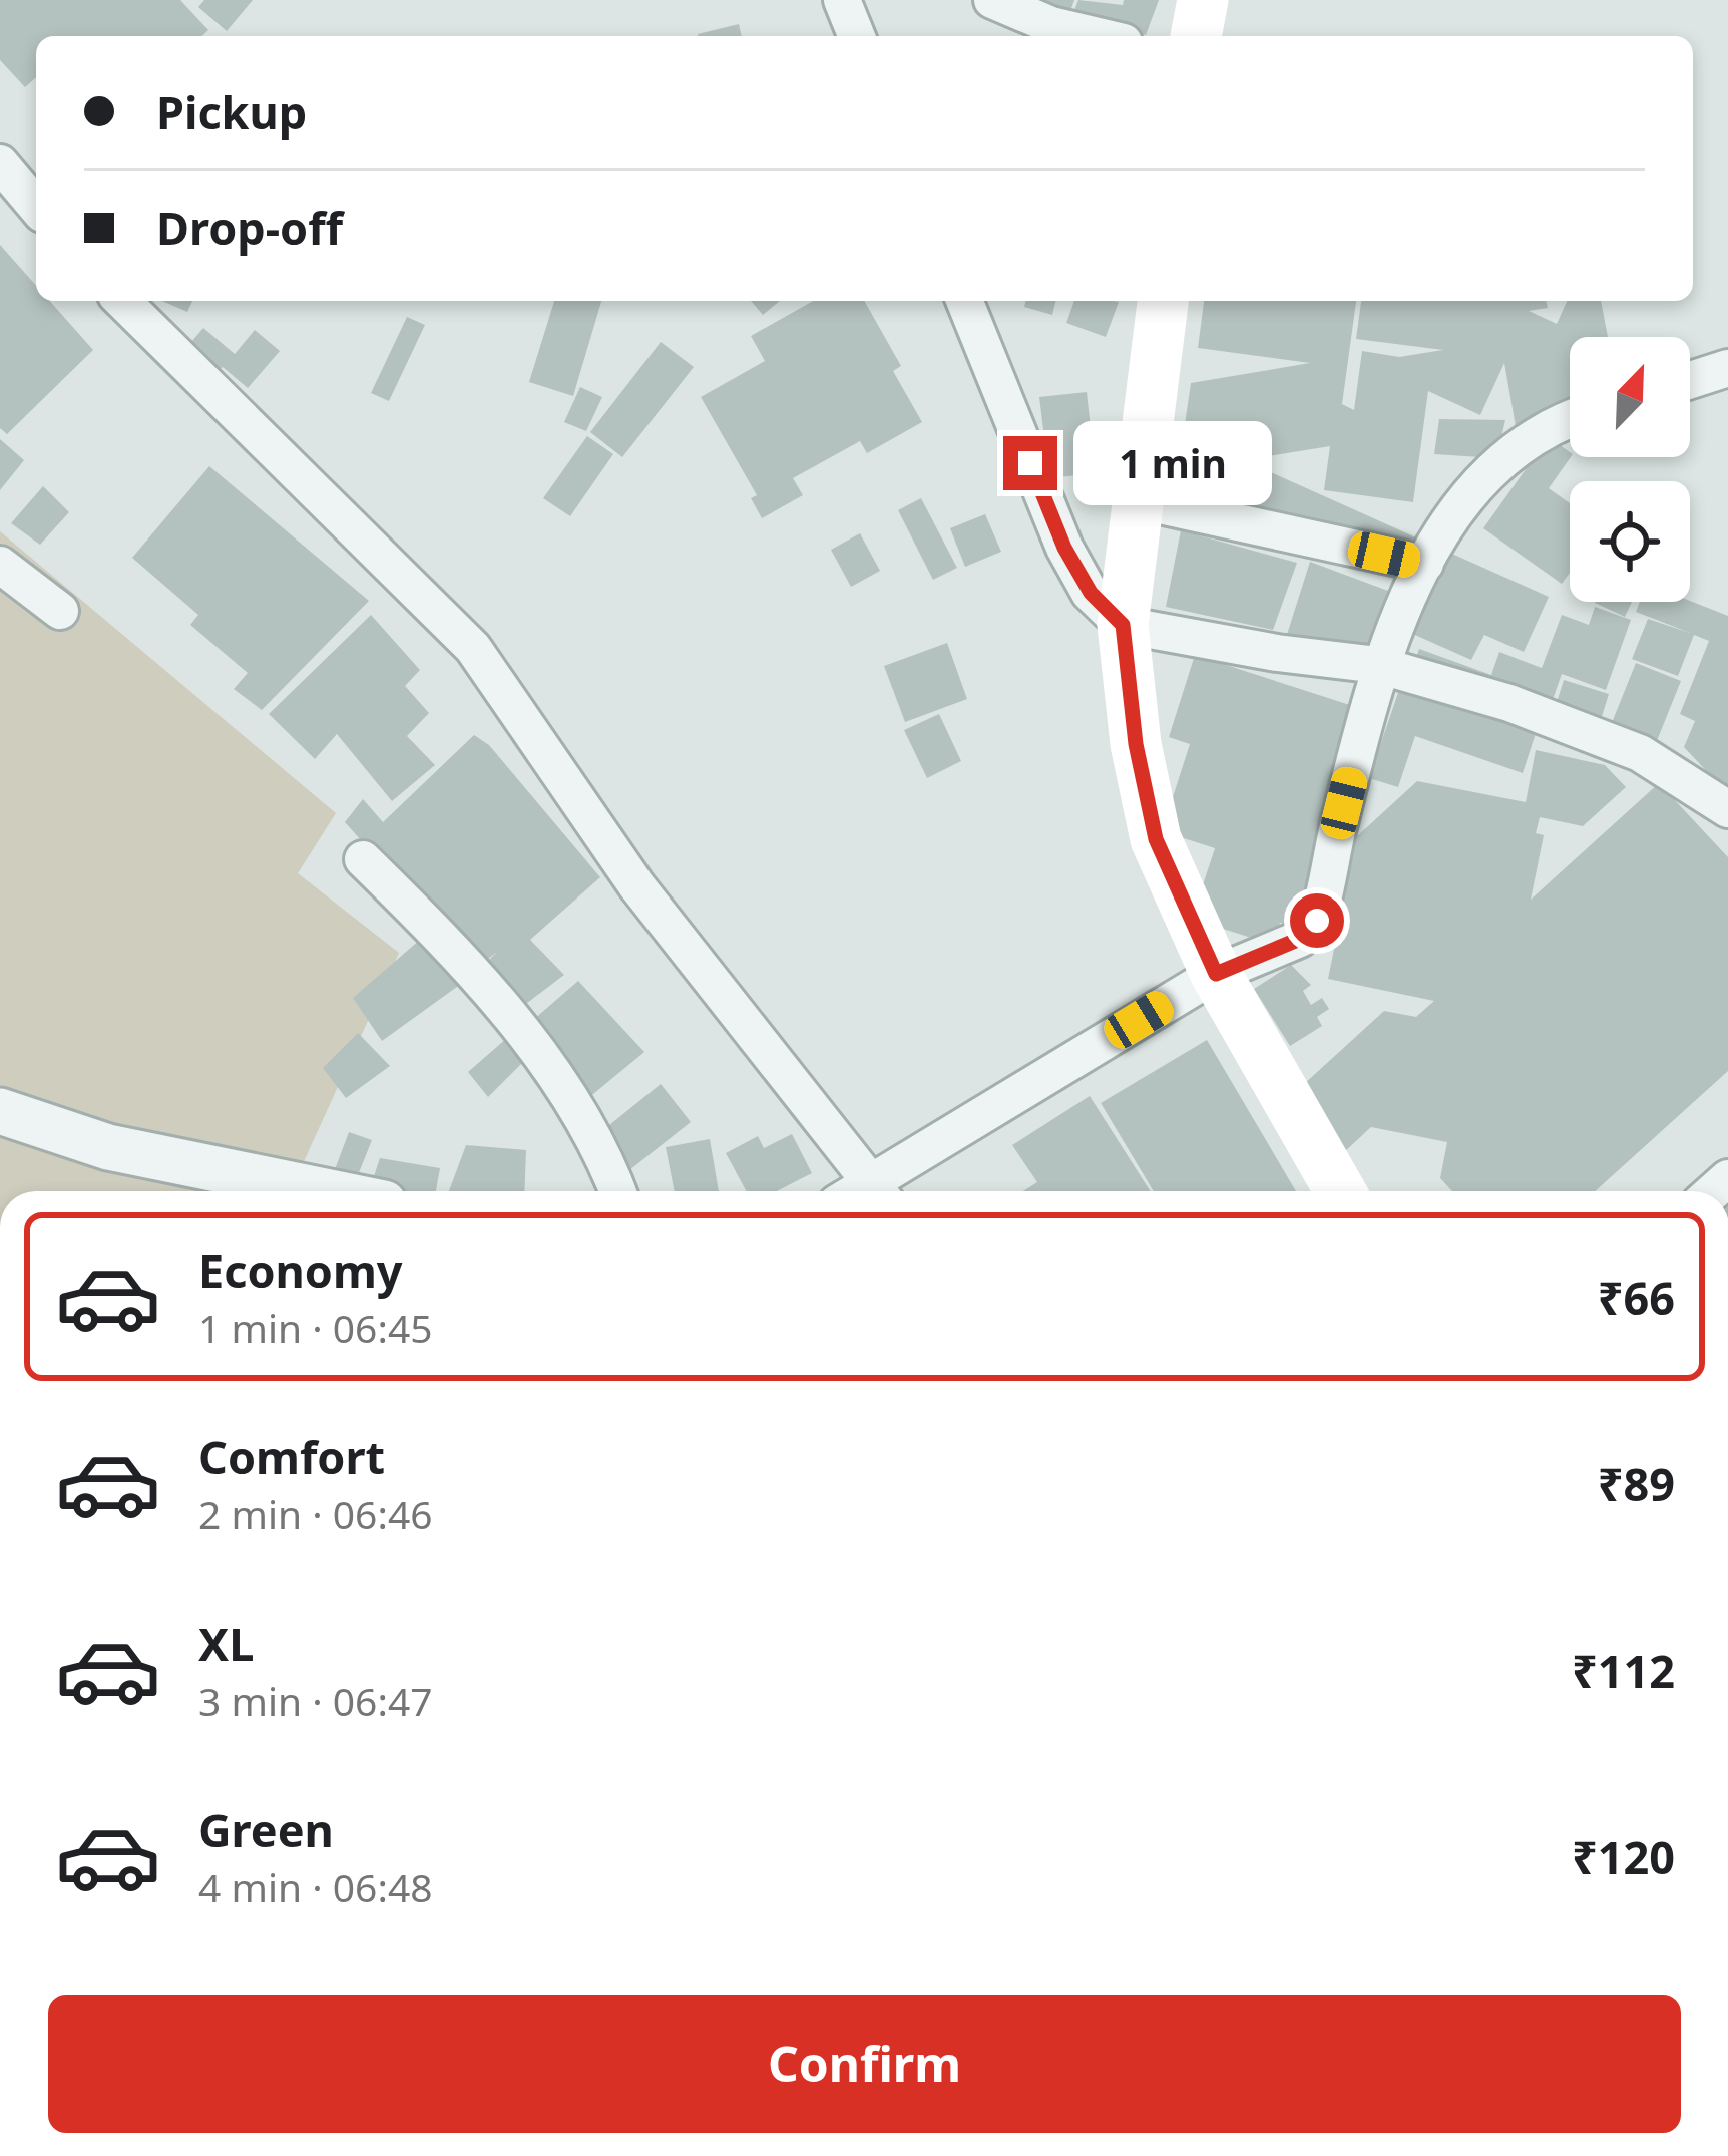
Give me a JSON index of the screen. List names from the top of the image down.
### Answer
{
  "north": "top right",
  "page": {
    "banner": ["Pickup", "Drop-off"],
    "bubble": "1 min",
    "list": [
      {
        "name": "Economy",
        "note": "1 min · 06:45",
        "value": "₹66"
      },
      {
        "name": "Comfort",
        "note": "2 min · 06:46",
        "value": "₹89"
      },
      {
        "name": "XL",
        "note": "3 min · 06:47",
        "value": "₹112"
      },
      {
        "name": "Green",
        "note": "4 min · 06:48",
        "value": "₹120"
      }
    ],
    "buttons": "Confirm"
  }
}
